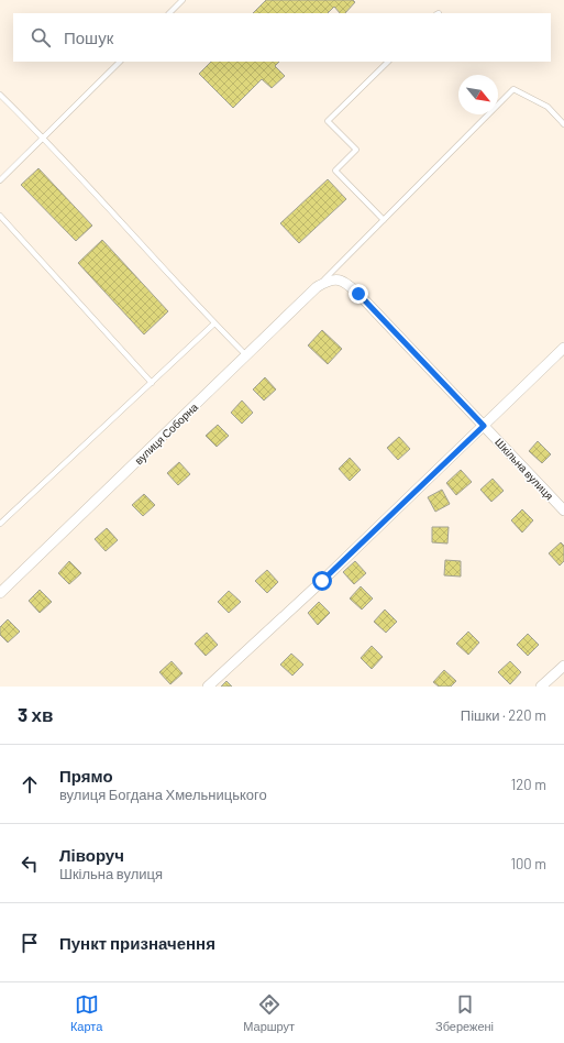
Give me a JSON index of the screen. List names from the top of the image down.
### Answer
{
  "streets": {
    "street": ["вулиця Соборна", "Шкільна вулиця"]
  },
  "crossings": [
    ["вулиця Соборна", "Шкільна вулиця"]
  ],
  "north": "bottom right",
  "page": {
    "search": "Пошук",
    "heading": ["3 хв", "Пішки · 220 m"],
    "list": [
      ["Прямо", "вулиця Богдана Хмельницького", "120 m"],
      ["Ліворуч", "Шкільна вулиця", "100 m"],
      "Пункт призначення"
    ],
    "nav": ["Карта", "Маршрут", "Збережені"]
  }
}
